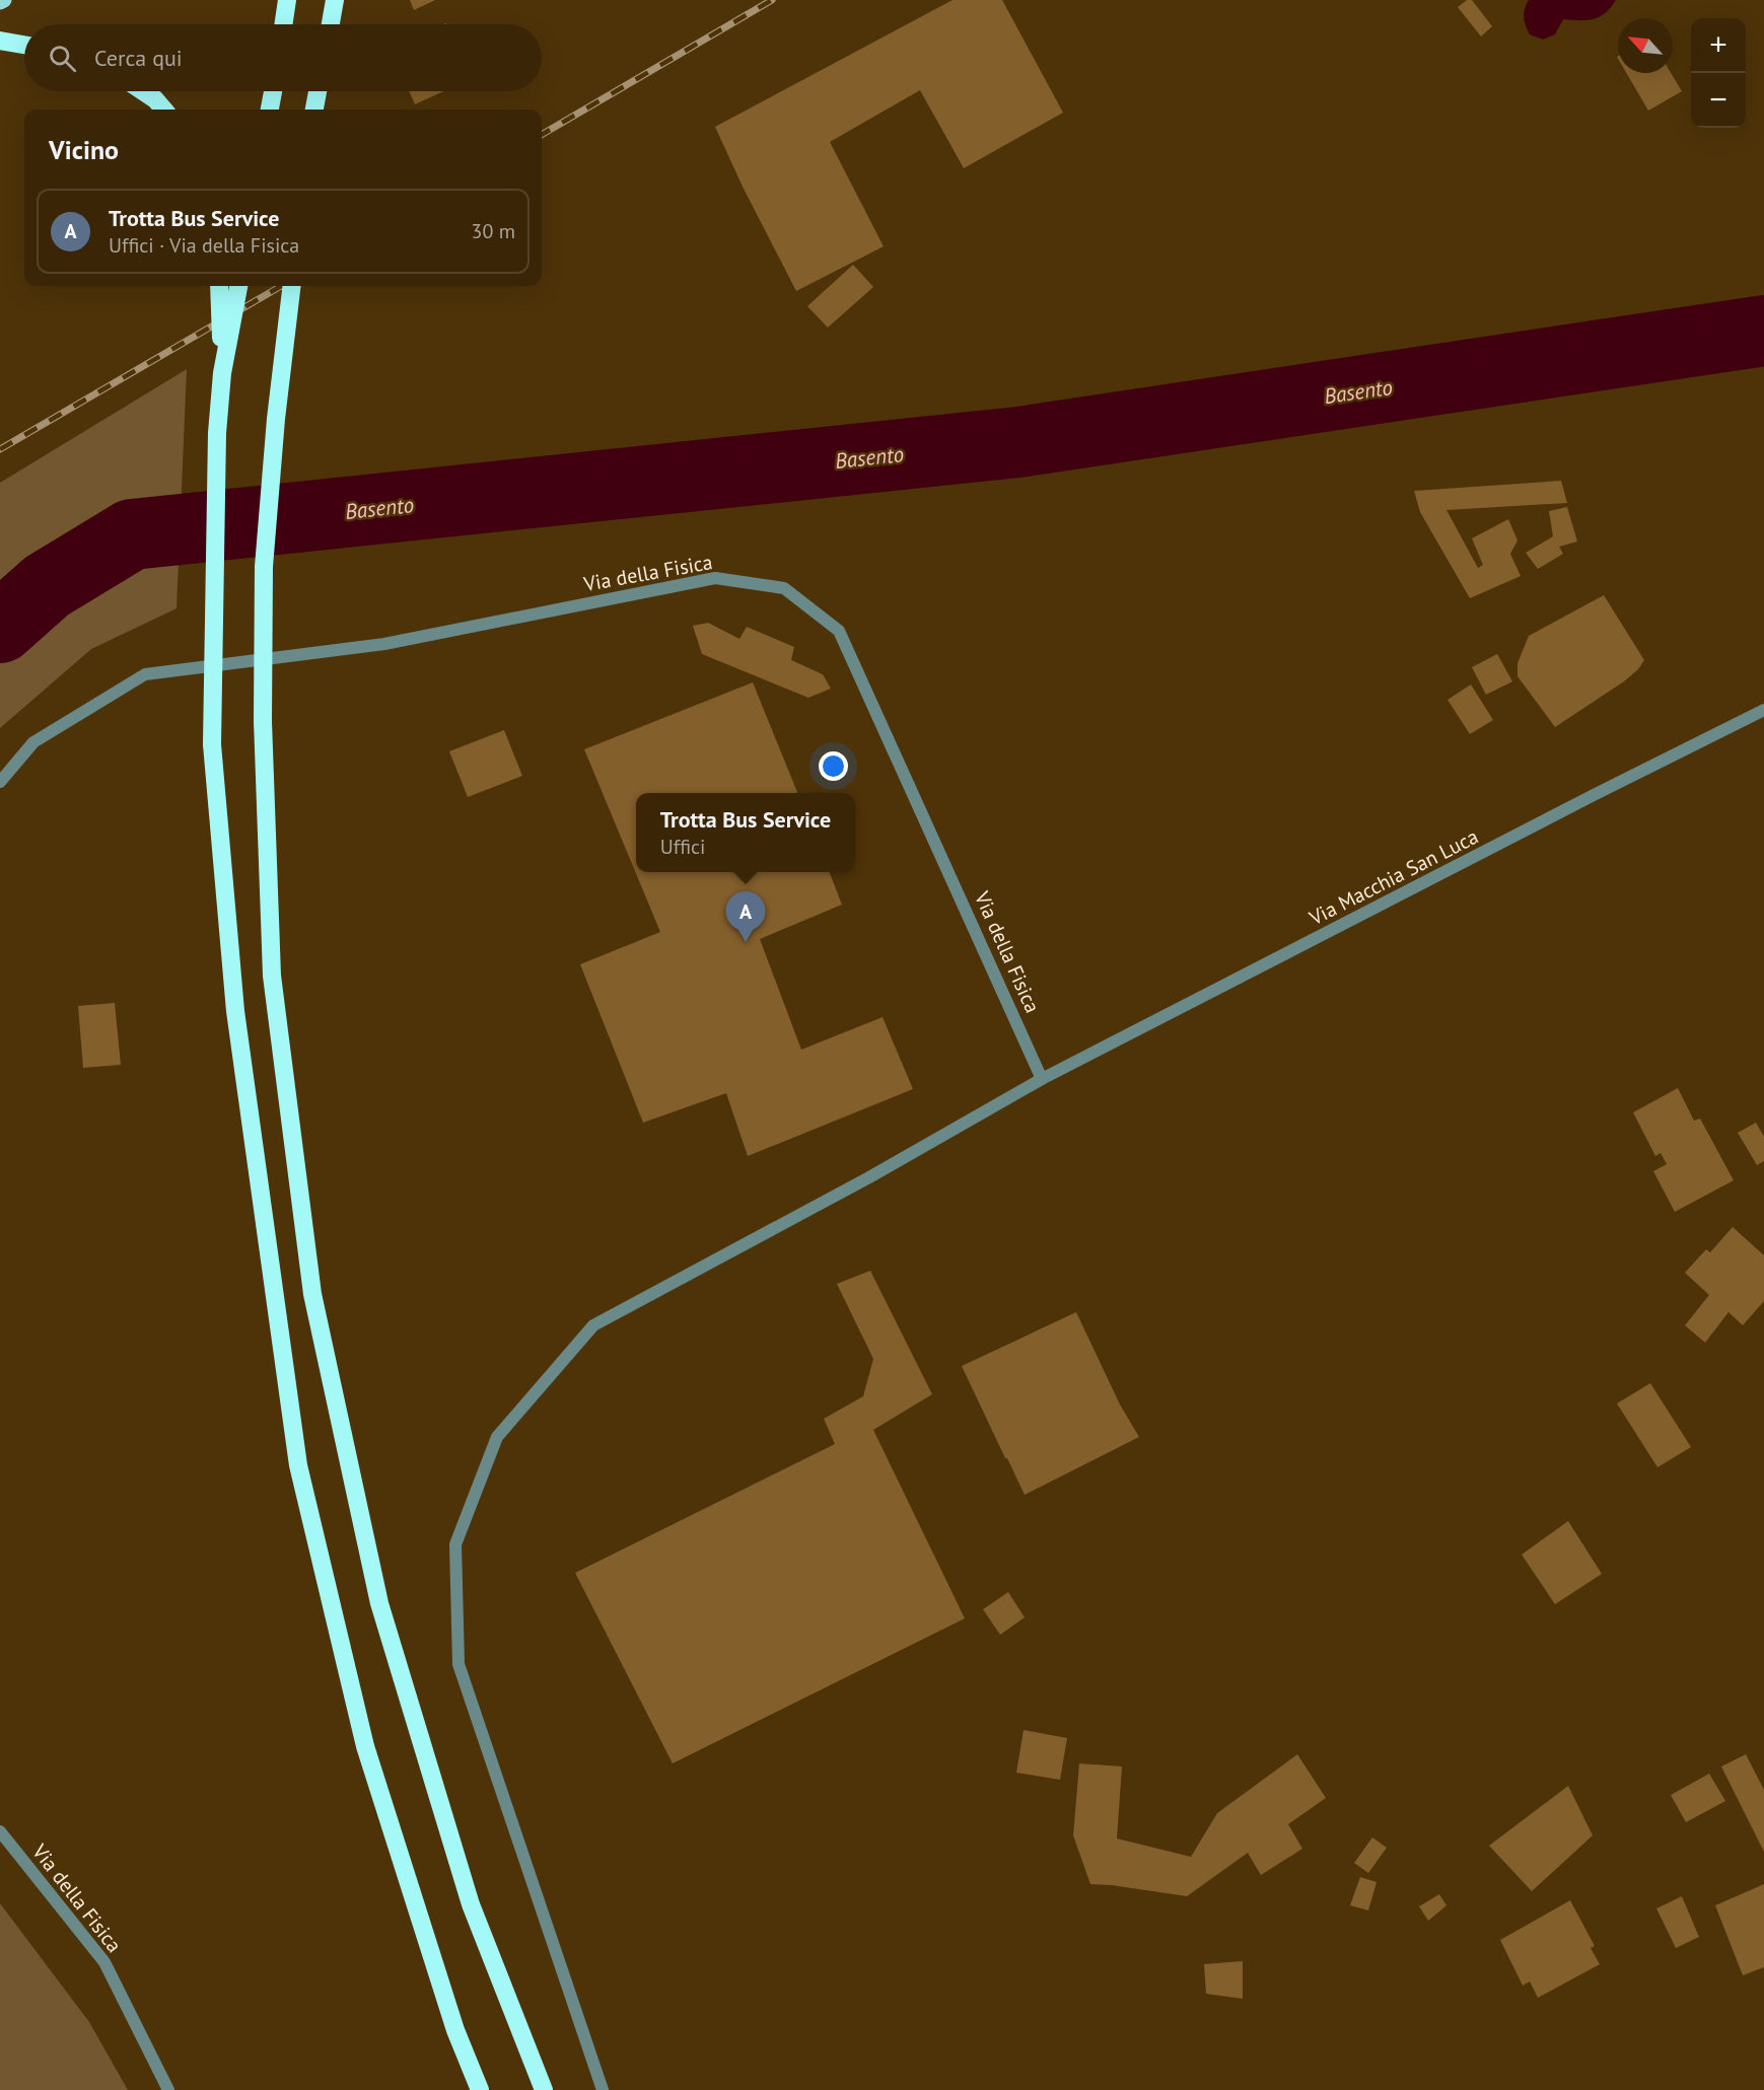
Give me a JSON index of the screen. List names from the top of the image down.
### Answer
{
  "streets": {
    "street": ["Via della Fisica", "Via Macchia San Luca"]
  },
  "crossings": [
    ["Via della Fisica", "Via Macchia San Luca"]
  ],
  "water": ["Basento"],
  "north": "top left",
  "page": {
    "map_buttons": ["+", "−"],
    "search": "Cerca qui",
    "heading": "Vicino",
    "list": [
      {
        "mark": "A",
        "name": "Trotta Bus Service",
        "note": "Uffici · Via della Fisica",
        "value": "30 m"
      }
    ],
    "popup": ["Trotta Bus Service", "Uffici"],
    "pins": "A"
  }
}
